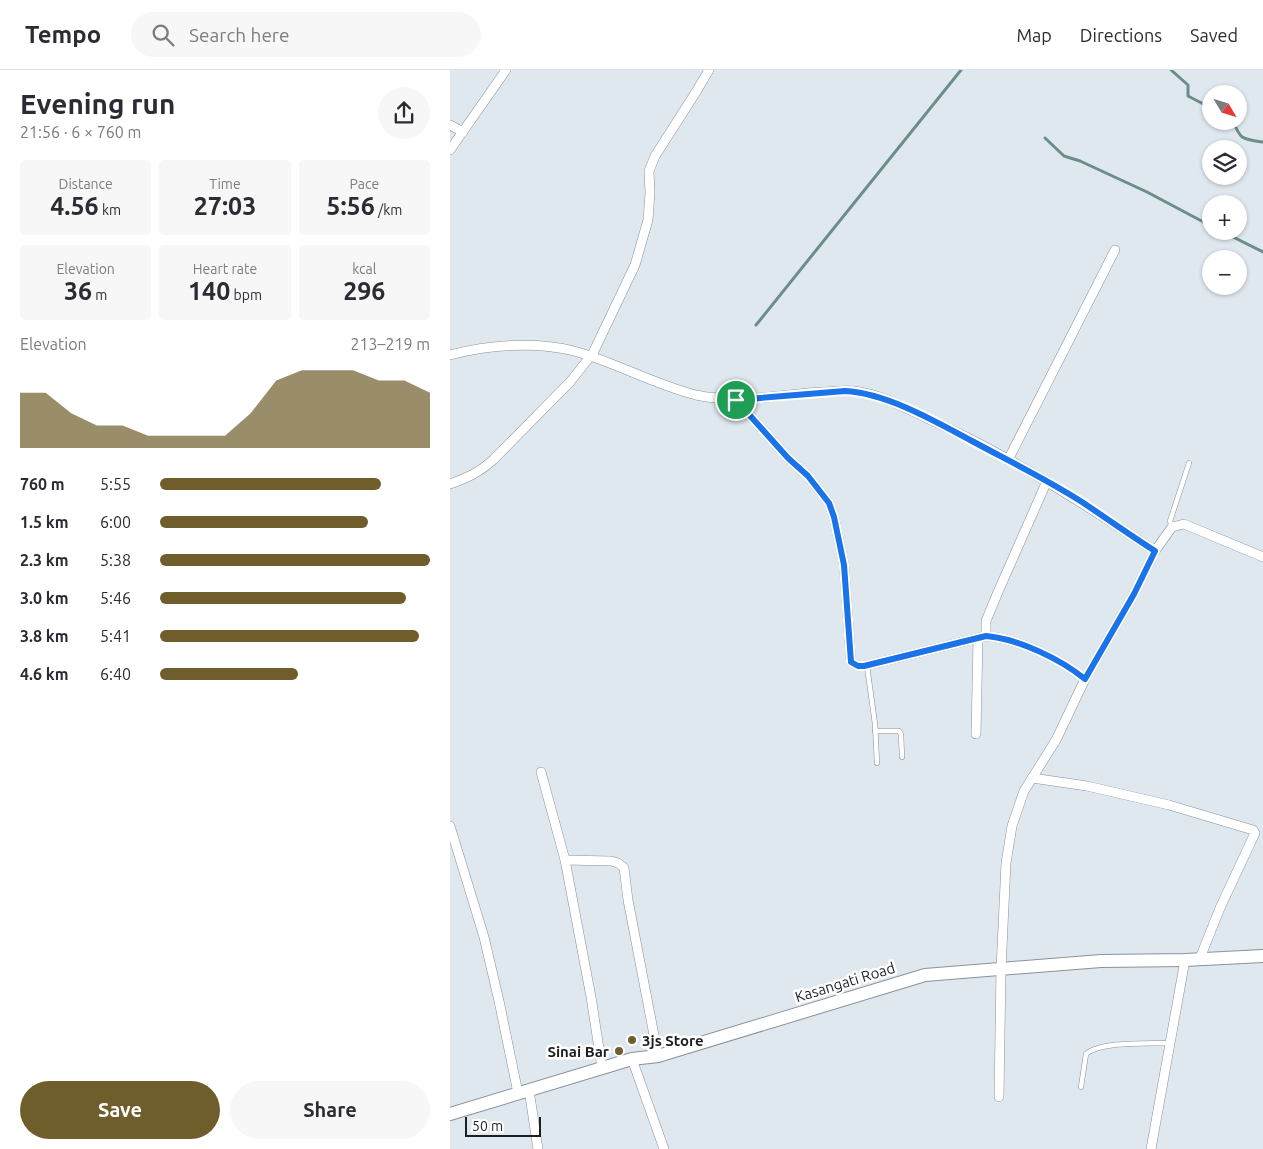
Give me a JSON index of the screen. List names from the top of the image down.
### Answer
{
  "streets": {
    "street": ["Kasangati Road"]
  },
  "places": ["3js Store", "Sinai Bar"],
  "scale_bar": "50 m",
  "north": "bottom right",
  "page": {
    "header": "Tempo",
    "search": "Search here",
    "nav": ["Map", "Directions", "Saved"],
    "heading": ["Evening run", "21:56 · 6 × 760 m"],
    "map_buttons": ["+", "−"],
    "stats": [
      ["Distance", "4.56 km"],
      ["Time", "27:03"],
      ["Pace", "5:56 /km"],
      ["Elevation", "36 m"],
      ["Heart rate", "140 bpm"],
      ["kcal", "296"]
    ],
    "chart": ["Elevation", "213–219 m"],
    "list": [
      {
        "name": "760 m",
        "note": "5:55"
      },
      {
        "name": "1.5 km",
        "note": "6:00"
      },
      {
        "name": "2.3 km",
        "note": "5:38"
      },
      {
        "name": "3.0 km",
        "note": "5:46"
      },
      {
        "name": "3.8 km",
        "note": "5:41"
      },
      {
        "name": "4.6 km",
        "note": "6:40"
      }
    ],
    "buttons": ["Save", "Share"],
    "scale": "50 m"
  }
}
